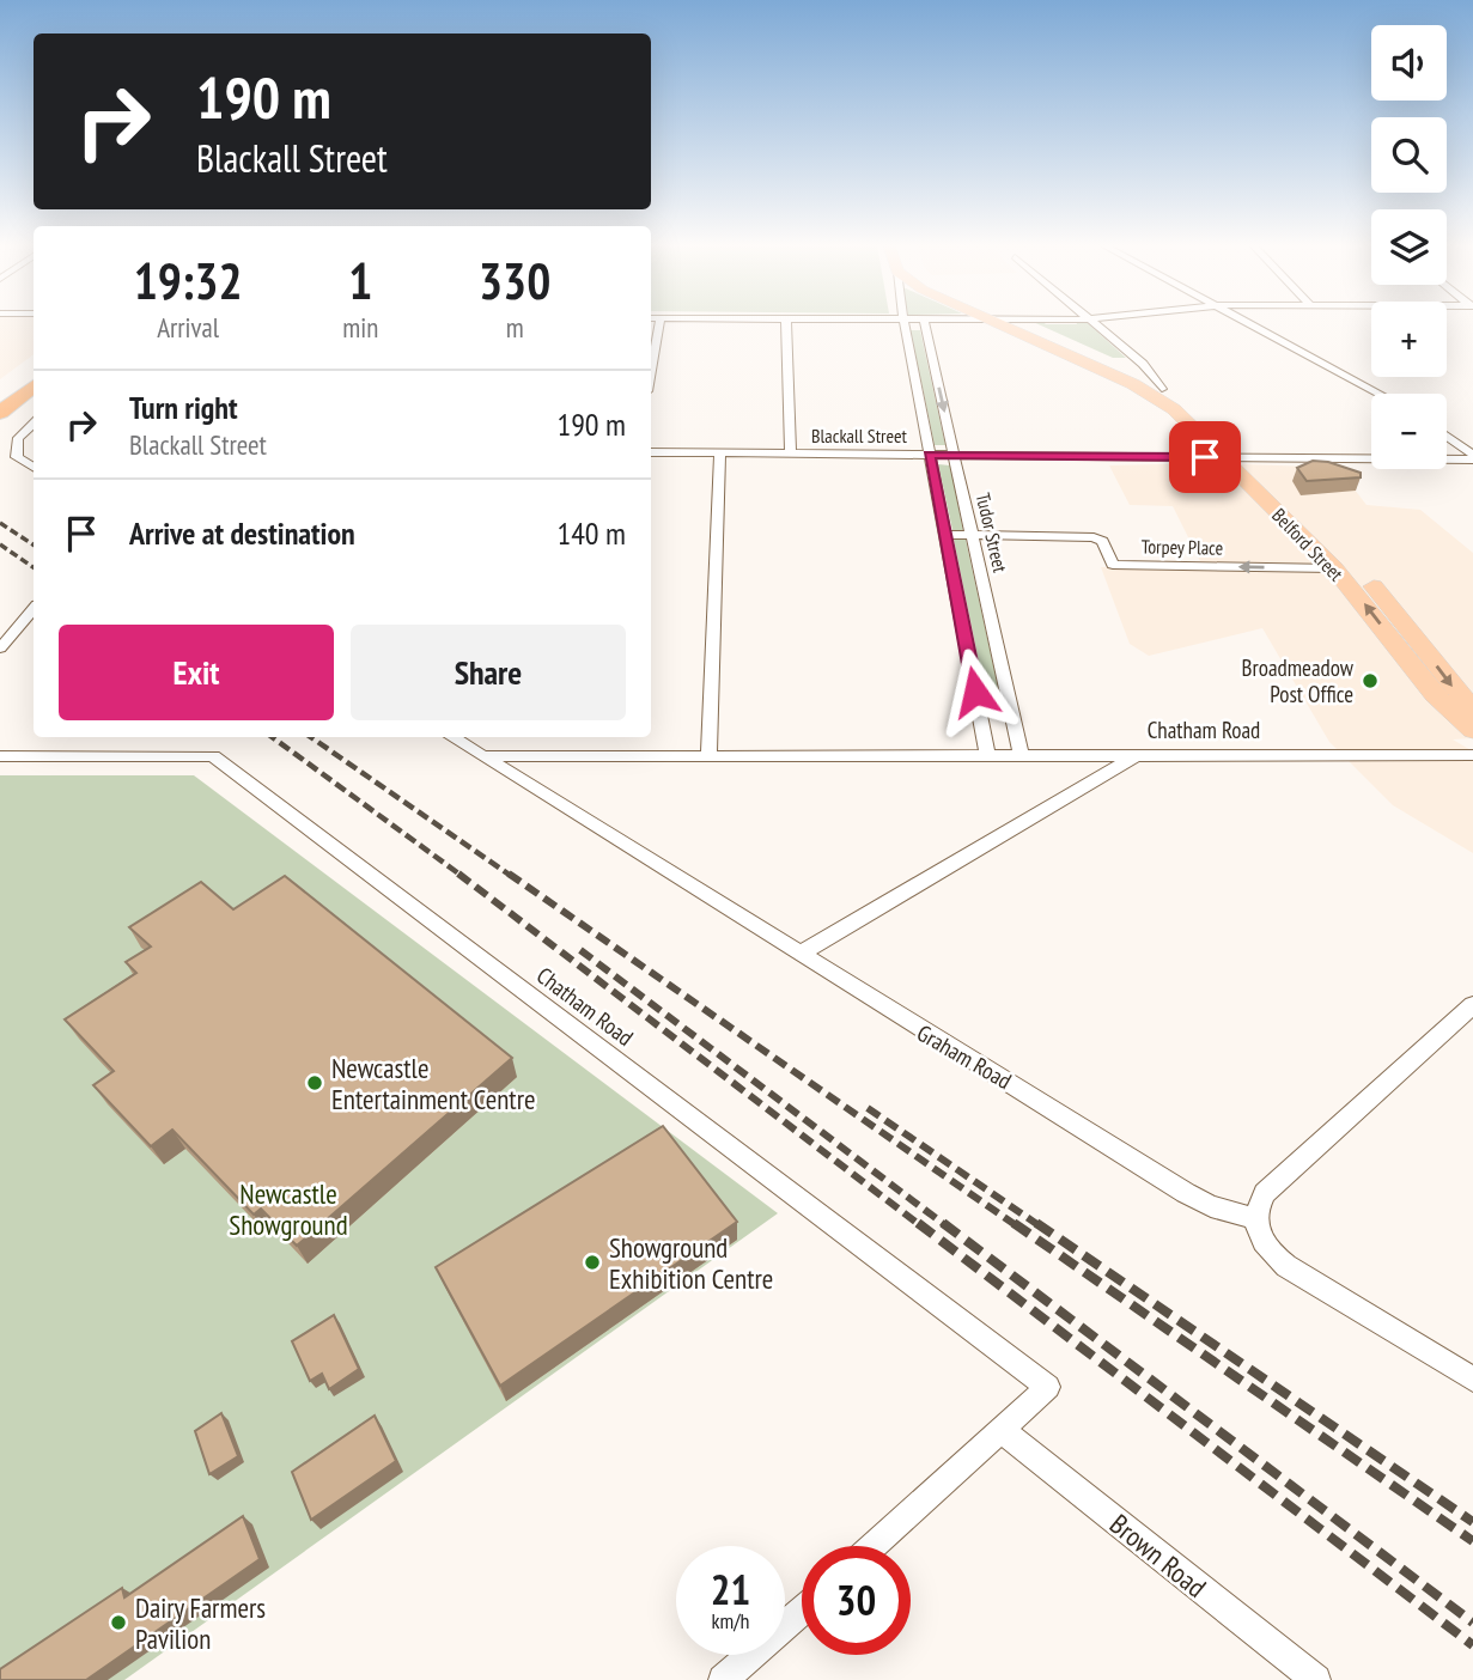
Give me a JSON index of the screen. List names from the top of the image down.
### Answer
{
  "streets": {
    "main road": ["Belford Street"],
    "street": [
      "Blackall Street",
      "Tudor Street",
      "Torpey Place",
      "Chatham Road",
      "Graham Road",
      "Brown Road"
    ]
  },
  "crossings": [
    ["Blackall Street", "Tudor Street"],
    ["Blackall Street", "Belford Street"],
    ["Tudor Street", "Torpey Place"],
    ["Tudor Street", "Chatham Road"],
    ["Belford Street", "Torpey Place"],
    ["Chatham Road", "Graham Road"],
    ["Chatham Road", "Brown Road"]
  ],
  "one_way": ["Torpey Place"],
  "parks": ["Newcastle Showground"],
  "places": [
    "Broadmeadow Post Office",
    "Newcastle Entertainment Centre",
    "Showground Exhibition Centre",
    "Dairy Farmers Pavilion"
  ],
  "page": {
    "map_buttons": ["+", "−"],
    "turn": ["190 m", "Blackall Street"],
    "eta": [
      "19:32",
      "Arrival",
      "1",
      "min",
      "330",
      "m"
    ],
    "list": [
      {
        "name": "Turn right",
        "note": "Blackall Street",
        "value": "190 m"
      },
      {
        "name": "Arrive at destination",
        "value": "140 m"
      }
    ],
    "buttons": ["Exit", "Share"],
    "speed": "21 km/h",
    "limit": "30"
  }
}
